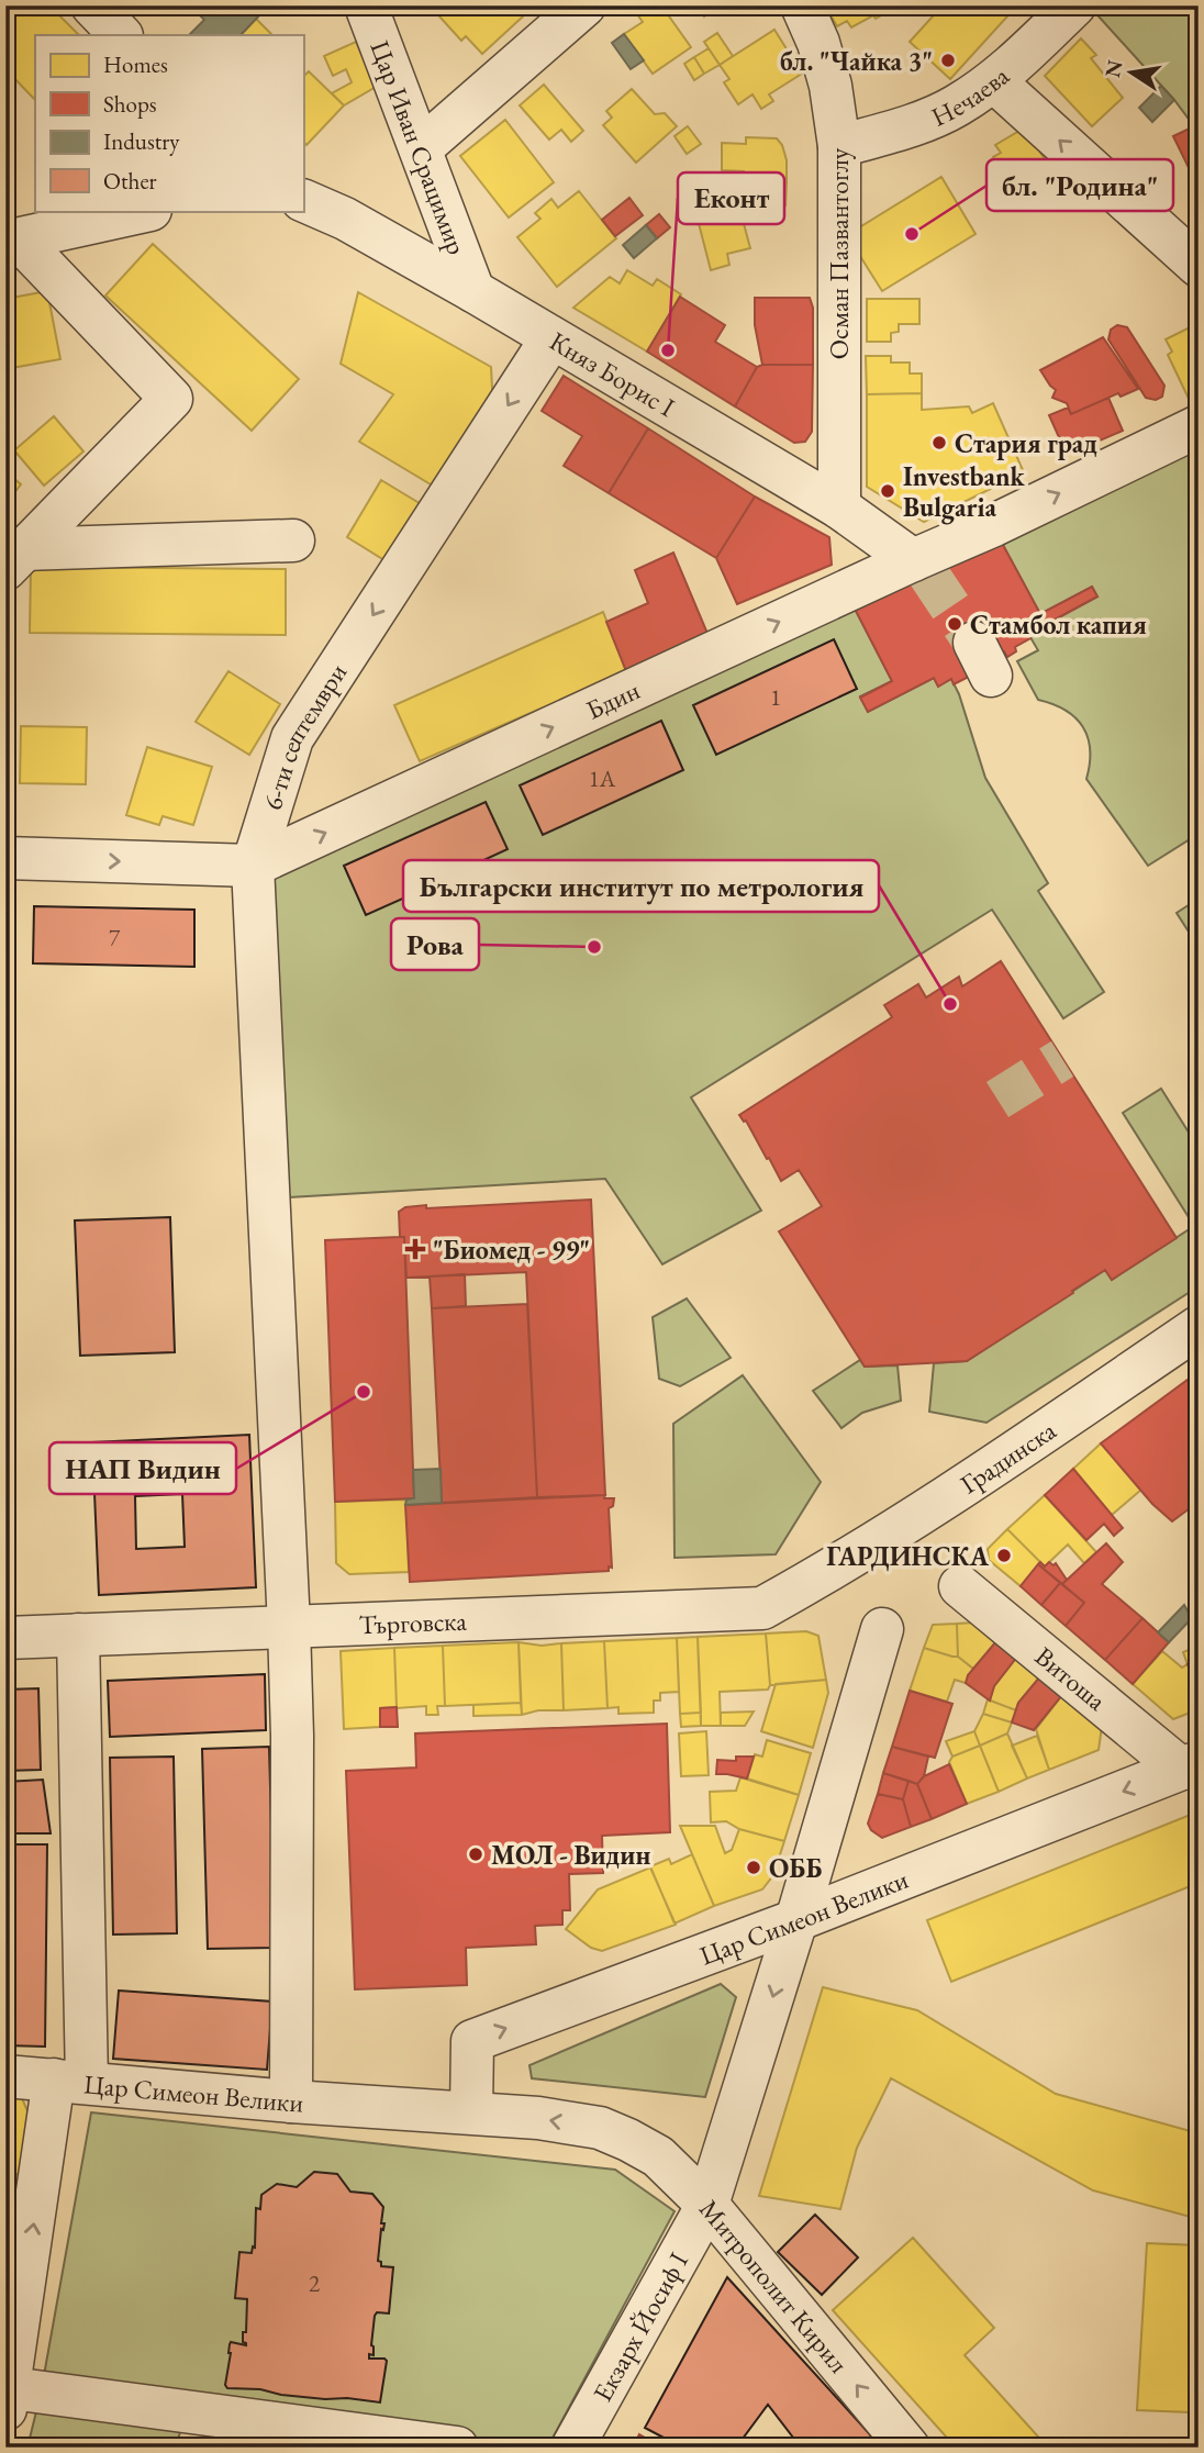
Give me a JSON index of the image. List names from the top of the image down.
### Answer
{
  "streets": {
    "street": [
      "Нечаева",
      "Цар Иван Срацимир",
      "Осман Пазвантоглу",
      "Княз Борис I",
      "Бдин",
      "6-ти септември",
      "Градинска",
      "Търговска",
      "Витоша",
      "Цар Симеон Велики",
      "Митрополит Кирил",
      "Екзарх Йосиф I"
    ]
  },
  "crossings": [
    ["Нечаева", "Осман Пазвантоглу"],
    ["Цар Иван Срацимир", "Княз Борис I"],
    ["Осман Пазвантоглу", "Княз Борис I"],
    ["Княз Борис I", "Бдин"],
    ["Княз Борис I", "6-ти септември"],
    ["Бдин", "6-ти септември"],
    ["6-ти септември", "Търговска"],
    ["6-ти септември", "Цар Симеон Велики"],
    ["Градинска", "Търговска"],
    ["Витоша", "Цар Симеон Велики"],
    ["Цар Симеон Велики", "Митрополит Кирил"],
    ["Цар Симеон Велики", "Екзарх Йосиф I"],
    ["Митрополит Кирил", "Екзарх Йосиф I"]
  ],
  "one_way": ["Бдин", "Митрополит Кирил", "Екзарх Йосиф I"],
  "places": {
    "other": [
      "бл. \"Чайка 3\"",
      "бл. \"Родина\"",
      "Еконт",
      "Стария град",
      "Investbank Bulgaria",
      "Стамбол капия",
      "Рова",
      "Български институт по метрология",
      "НАП Видин",
      "ГАРДИНСКА",
      "МОЛ - Видин",
      "ОББ"
    ],
    "health": ["\"Биомед - 99\""]
  },
  "house_numbers": [
    "1",
    "1А",
    "7",
    "2"
  ],
  "legend": [
    "Homes",
    "Shops",
    "Industry",
    "Other"
  ],
  "north": "left"
}
